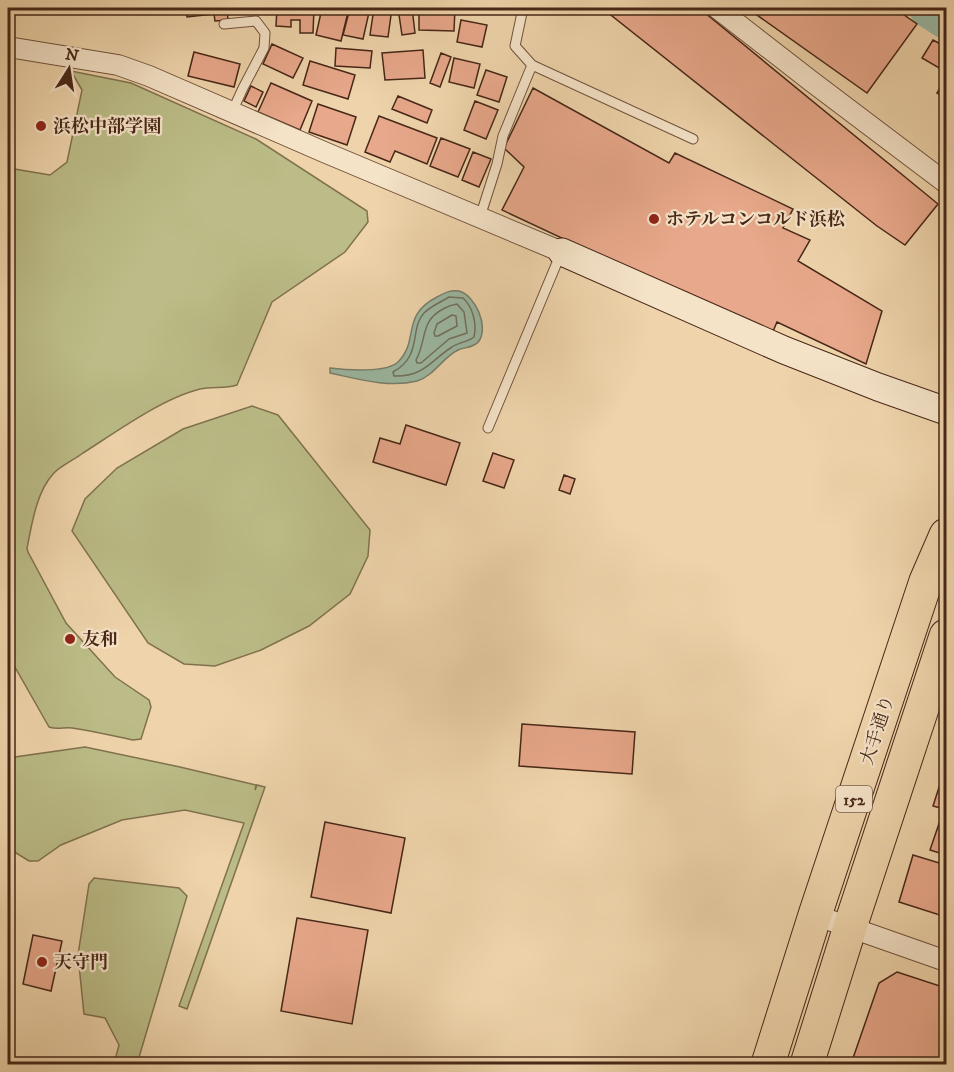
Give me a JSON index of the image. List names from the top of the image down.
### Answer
{
  "streets": {
    "highway": ["大手通り", "152"]
  },
  "places": [
    "浜松中部学園",
    "ホテルコンコルド浜松",
    "友和",
    "天守門"
  ],
  "north": "top"
}
